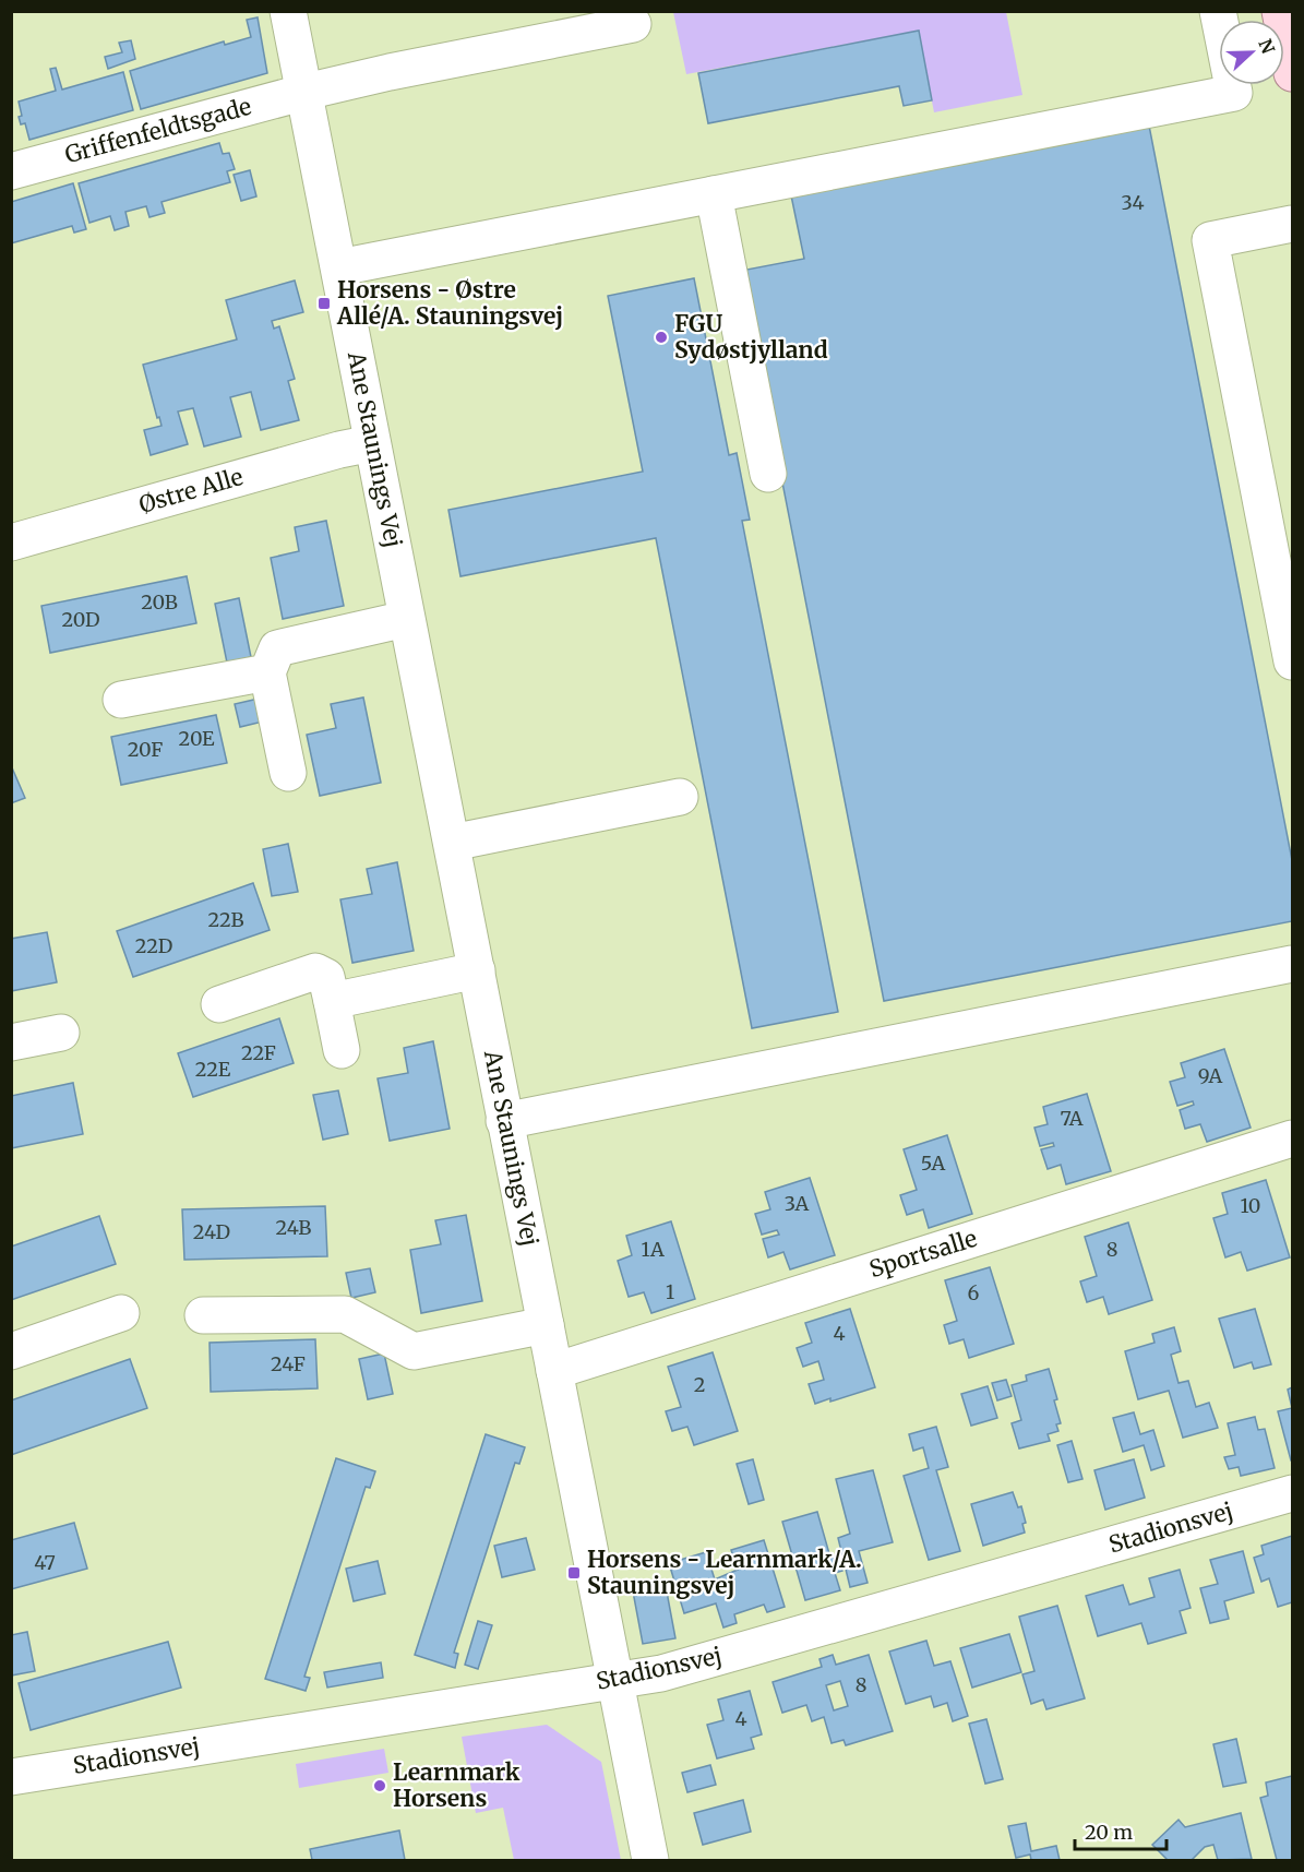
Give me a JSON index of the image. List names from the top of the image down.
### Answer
{
  "streets": {
    "street": [
      "Griffenfeldtsgade",
      "Ane Staunings Vej",
      "Østre Alle",
      "Sportsalle",
      "Stadionsvej"
    ]
  },
  "crossings": [
    ["Griffenfeldtsgade", "Ane Staunings Vej"],
    ["Ane Staunings Vej", "Østre Alle"],
    ["Ane Staunings Vej", "Sportsalle"],
    ["Ane Staunings Vej", "Stadionsvej"]
  ],
  "places": {
    "transit": ["Horsens - Østre Allé/A. Stauningsvej", "Horsens - Learnmark/A. Stauningsvej"],
    "other": ["FGU Sydøstjylland", "Learnmark Horsens"]
  },
  "house_numbers": [
    "34",
    "20B",
    "20D",
    "20E",
    "20F",
    "22B",
    "22D",
    "22F",
    "22E",
    "9A",
    "7A",
    "5A",
    "3A",
    "10",
    "24B",
    "24D",
    "1A",
    "8",
    "1",
    "6",
    "4",
    "24F",
    "2",
    "47",
    "8",
    "4"
  ],
  "scale_bar": "20 m",
  "north": "right"
}
